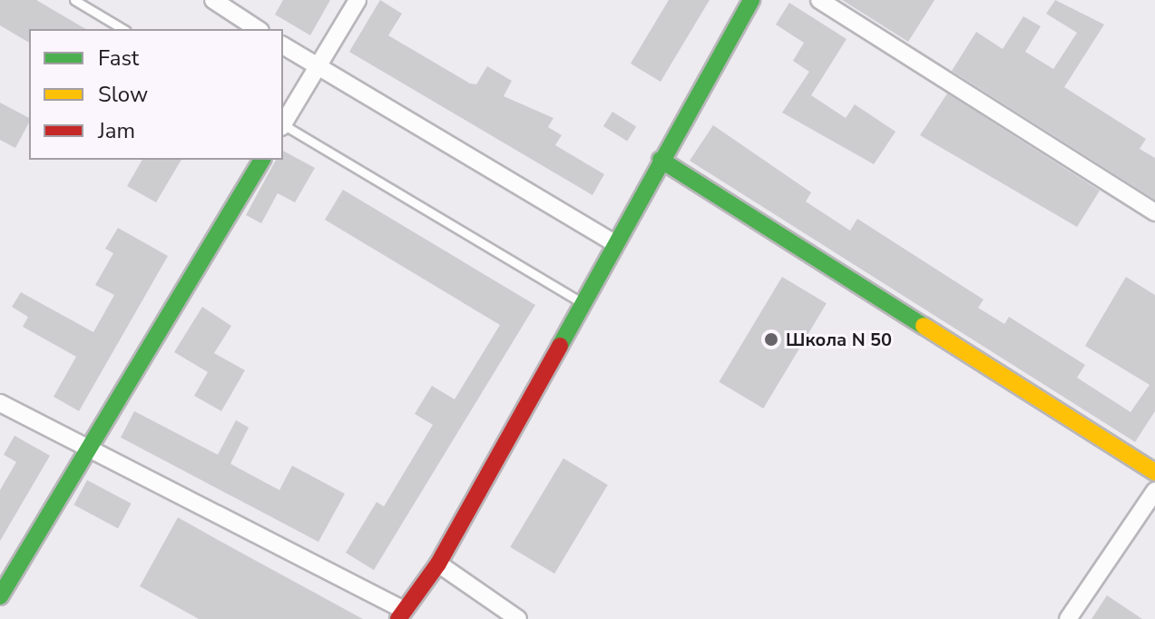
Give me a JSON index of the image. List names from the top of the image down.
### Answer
{
  "places": ["Школа N 50"],
  "legend": ["Fast", "Slow", "Jam"]
}
